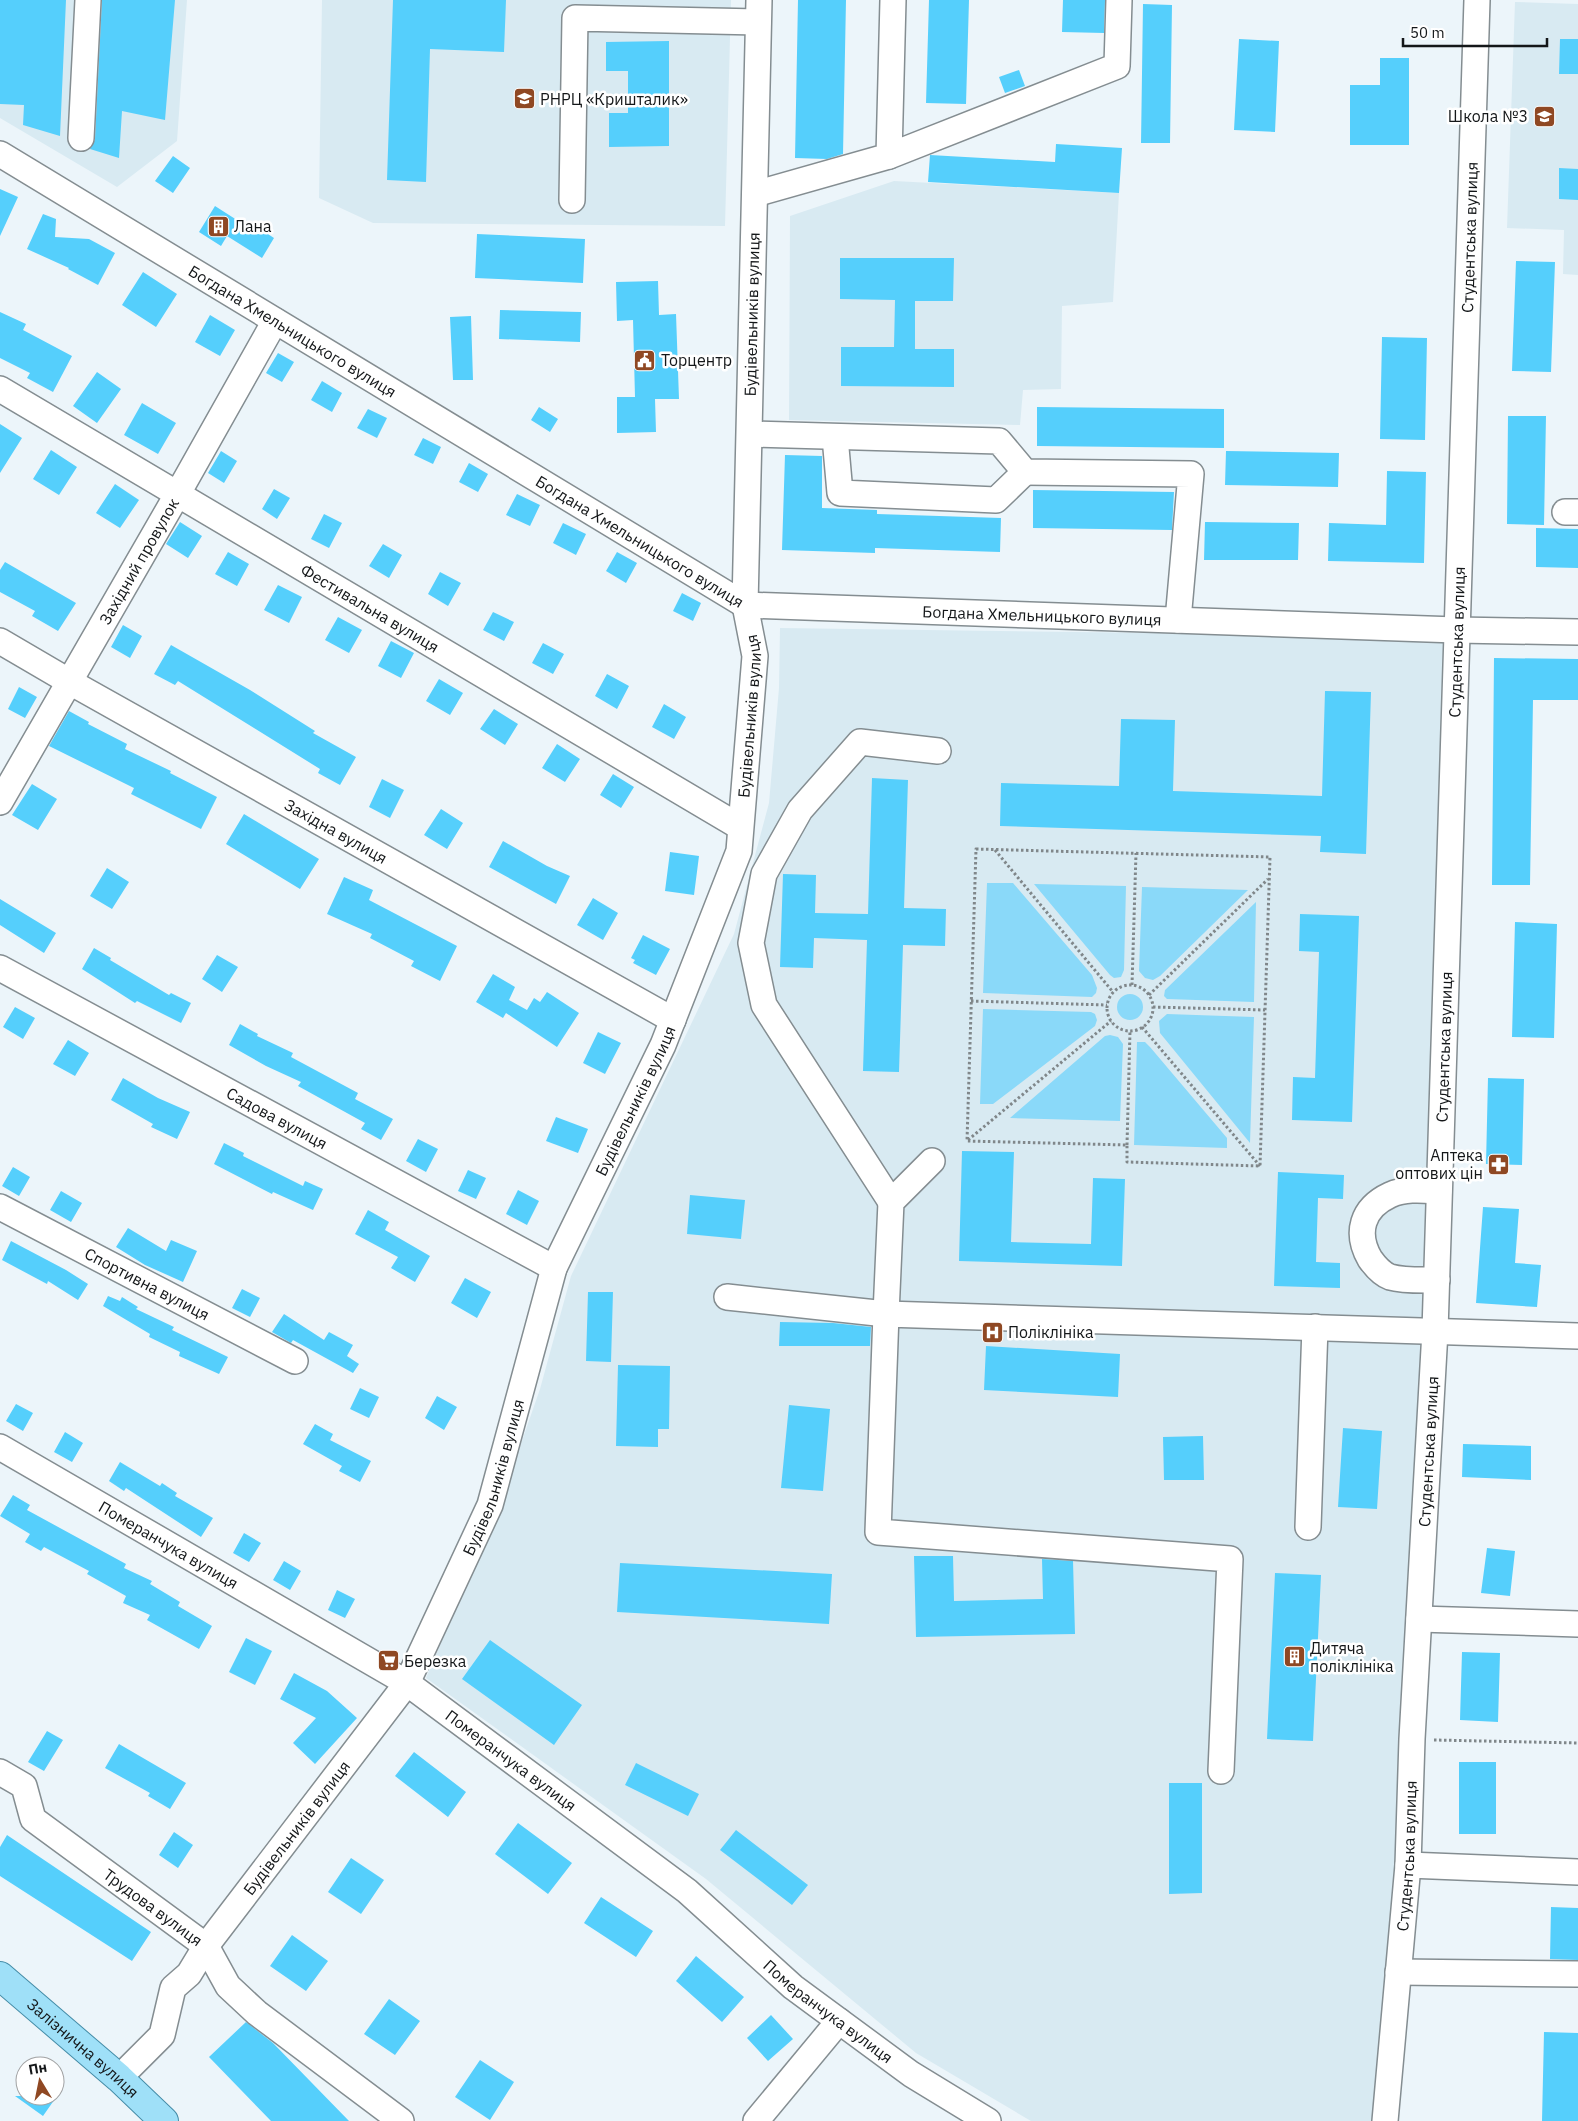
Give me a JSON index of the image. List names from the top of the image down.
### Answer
{
  "streets": {
    "main road": ["Залізнична вулиця"],
    "street": [
      "Студентська вулиця",
      "Будівельників вулиця",
      "Богдана Хмельницького вулиця",
      "Західний провулок",
      "Фестивальна вулиця",
      "Західна вулиця",
      "Садова вулиця",
      "Спортивна вулиця",
      "Померанчука вулиця",
      "Трудова вулиця"
    ]
  },
  "crossings": [
    ["Студентська вулиця", "Богдана Хмельницького вулиця"],
    ["Будівельників вулиця", "Богдана Хмельницького вулиця"],
    ["Будівельників вулиця", "Фестивальна вулиця"],
    ["Будівельників вулиця", "Західна вулиця"],
    ["Будівельників вулиця", "Садова вулиця"],
    ["Будівельників вулиця", "Померанчука вулиця"],
    ["Будівельників вулиця", "Трудова вулиця"],
    ["Будівельників вулиця", "Залізнична вулиця"],
    ["Богдана Хмельницького вулиця", "Західний провулок"],
    ["Західний провулок", "Фестивальна вулиця"],
    ["Західний провулок", "Західна вулиця"]
  ],
  "places": {
    "school or university": ["РНРЦ «Кришталик»", "Школа №3"],
    "building": ["Лана", "Дитяча поліклініка"],
    "public building": ["Торцентр"],
    "pharmacy": ["Аптека оптових цін"],
    "hospital": ["Поліклініка"],
    "supermarket": ["Березка"]
  },
  "scale_bar": "50 m",
  "north": "top"
}
